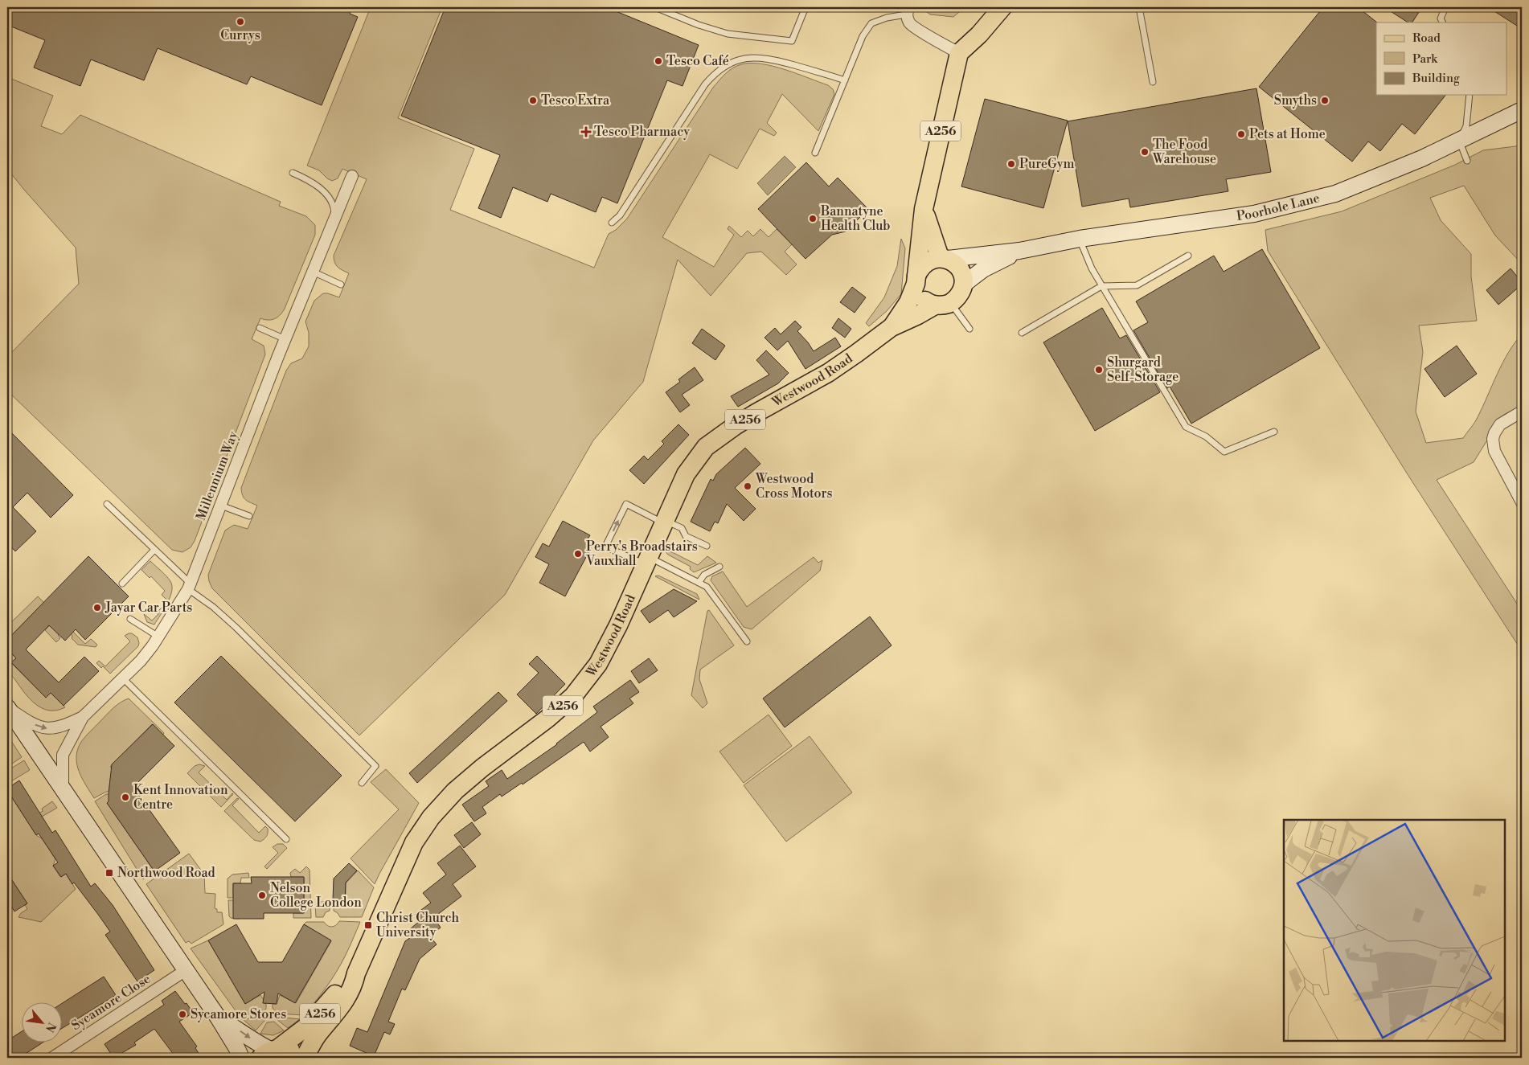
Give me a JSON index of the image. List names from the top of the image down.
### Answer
{
  "streets": {
    "main road": ["A256", "Westwood Road"],
    "street": ["Poorhole Lane", "Millennium Way", "Sycamore Close"]
  },
  "crossings": [
    ["A256", "Westwood Road"],
    ["Poorhole Lane", "Westwood Road"]
  ],
  "places": {
    "other": [
      "Currys",
      "Tesco Café",
      "Tesco Extra",
      "Smyths",
      "Pets at Home",
      "The Food Warehouse",
      "PureGym",
      "Bannatyne Health Club",
      "Shurgard Self-Storage",
      "Westwood Cross Motors",
      "Perry's Broadstairs Vauxhall",
      "Jayar Car Parts",
      "Kent Innovation Centre",
      "Nelson College London",
      "Sycamore Stores"
    ],
    "health": ["Tesco Pharmacy"],
    "transit": ["Northwood Road", "Christ Church University"]
  },
  "legend": ["Road", "Park", "Building"],
  "north": "bottom right"
}
